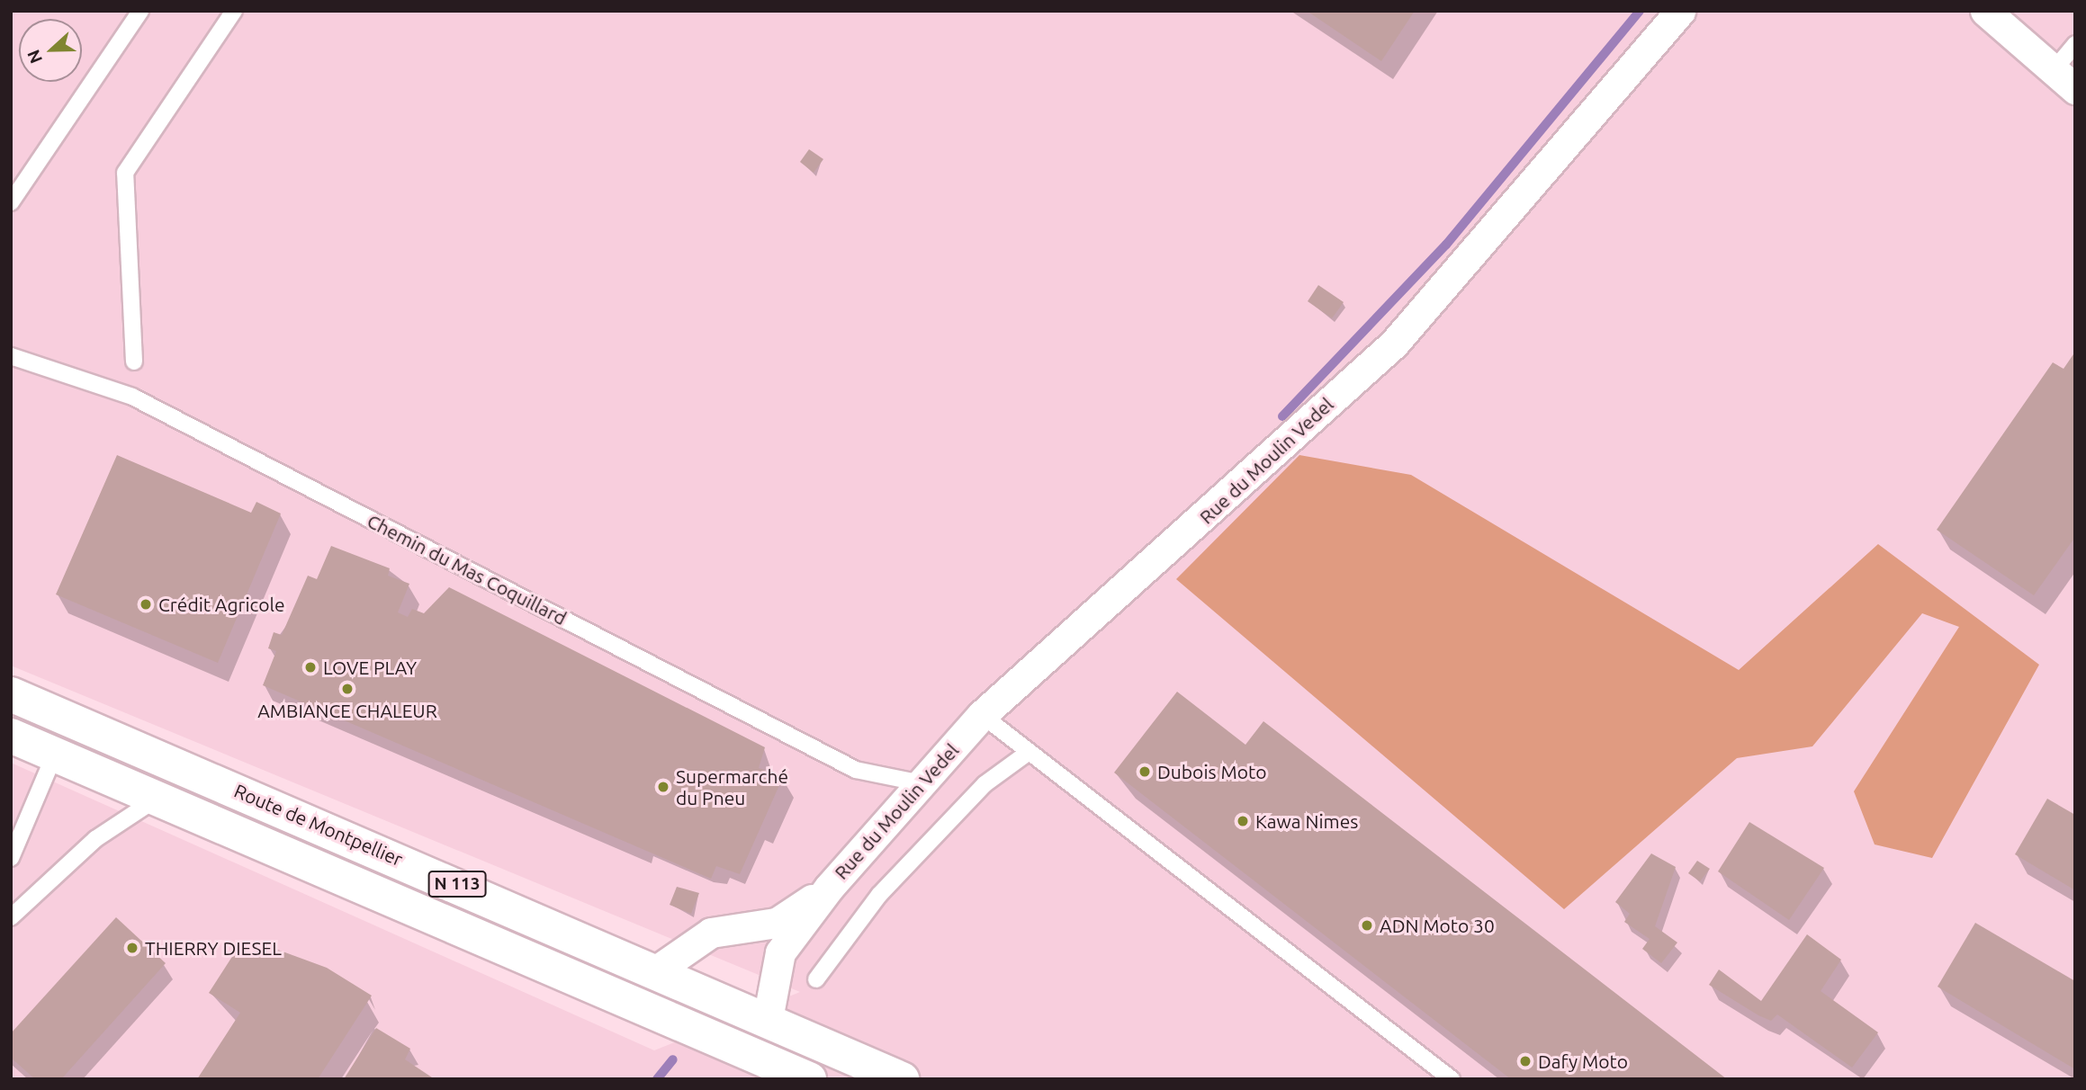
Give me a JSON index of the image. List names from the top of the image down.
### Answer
{
  "streets": {
    "main road": ["Route de Montpellier", "N 113"],
    "street": ["Rue du Moulin Vedel"],
    "lane": ["Chemin du Mas Coquillard"]
  },
  "crossings": [
    ["Rue du Moulin Vedel", "Chemin du Mas Coquillard"],
    ["Rue du Moulin Vedel", "Route de Montpellier"]
  ],
  "places": [
    "Crédit Agricole",
    "LOVE PLAY",
    "AMBIANCE CHALEUR",
    "Dubois Moto",
    "Supermarché du Pneu",
    "Kawa Nimes",
    "ADN Moto 30",
    "THIERRY DIESEL",
    "Dafy Moto"
  ],
  "north": "left"
}
